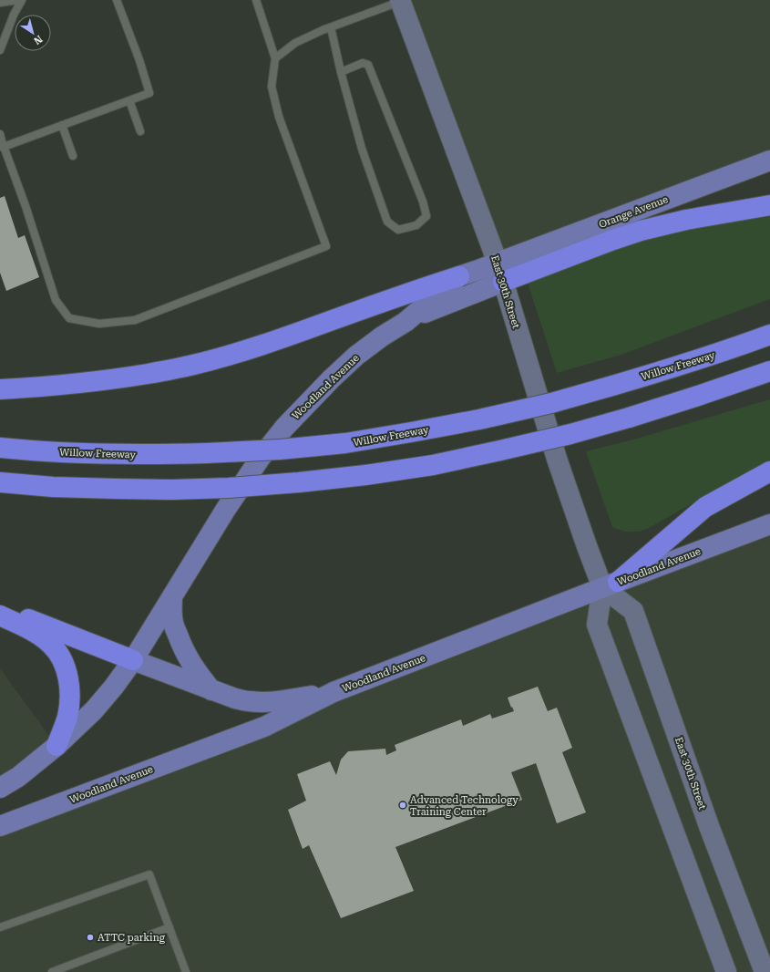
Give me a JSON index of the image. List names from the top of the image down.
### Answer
{
  "streets": {
    "highway": ["Willow Freeway"],
    "main road": ["Orange Avenue", "East 30th Street", "Woodland Avenue"]
  },
  "crossings": [
    ["Orange Avenue", "East 30th Street"],
    ["Orange Avenue", "Woodland Avenue"],
    ["East 30th Street", "Woodland Avenue"]
  ],
  "places": ["Advanced Technology Training Center", "ATTC parking"],
  "north": "bottom right"
}
